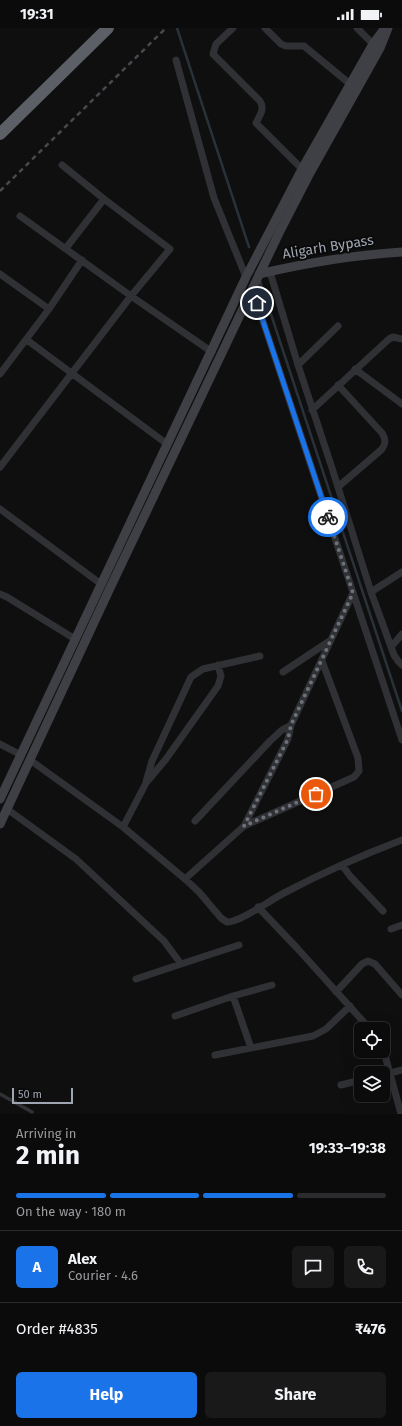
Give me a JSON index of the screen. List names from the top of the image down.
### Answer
{
  "streets": {
    "main road": ["Aligarh Bypass"]
  },
  "scale_bar": "50 m",
  "page": {
    "status": "19:31",
    "scale": "50 m",
    "heading": ["2 min", "Arriving in", "19:33–19:38"],
    "panel": [
      "Alex",
      "Courier · 4.6",
      "Order #4835",
      "₹476"
    ],
    "bar": "On the way · 180 m",
    "round": "A",
    "buttons": ["Help", "Share"]
  }
}
